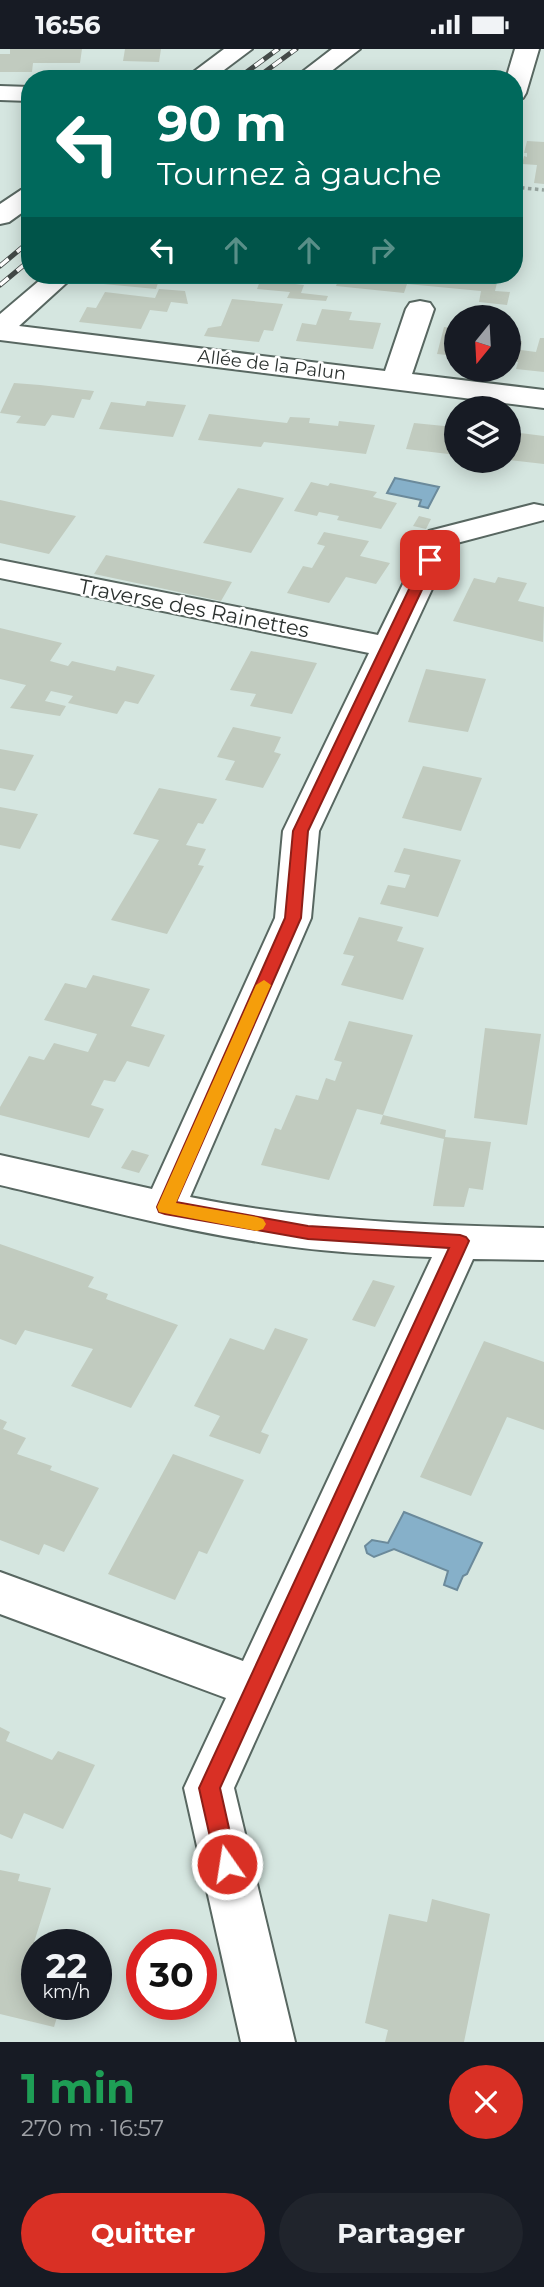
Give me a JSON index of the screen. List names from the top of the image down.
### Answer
{
  "streets": {
    "street": ["Allée de la Palun", "Traverse des Rainettes"]
  },
  "north": "bottom",
  "page": {
    "status": "16:56",
    "turn": ["90 m", "Tournez à gauche"],
    "speed": "22 km/h",
    "limit": "30",
    "heading": ["1 min", "270 m · 16:57"],
    "buttons": ["Quitter", "Partager"]
  }
}
